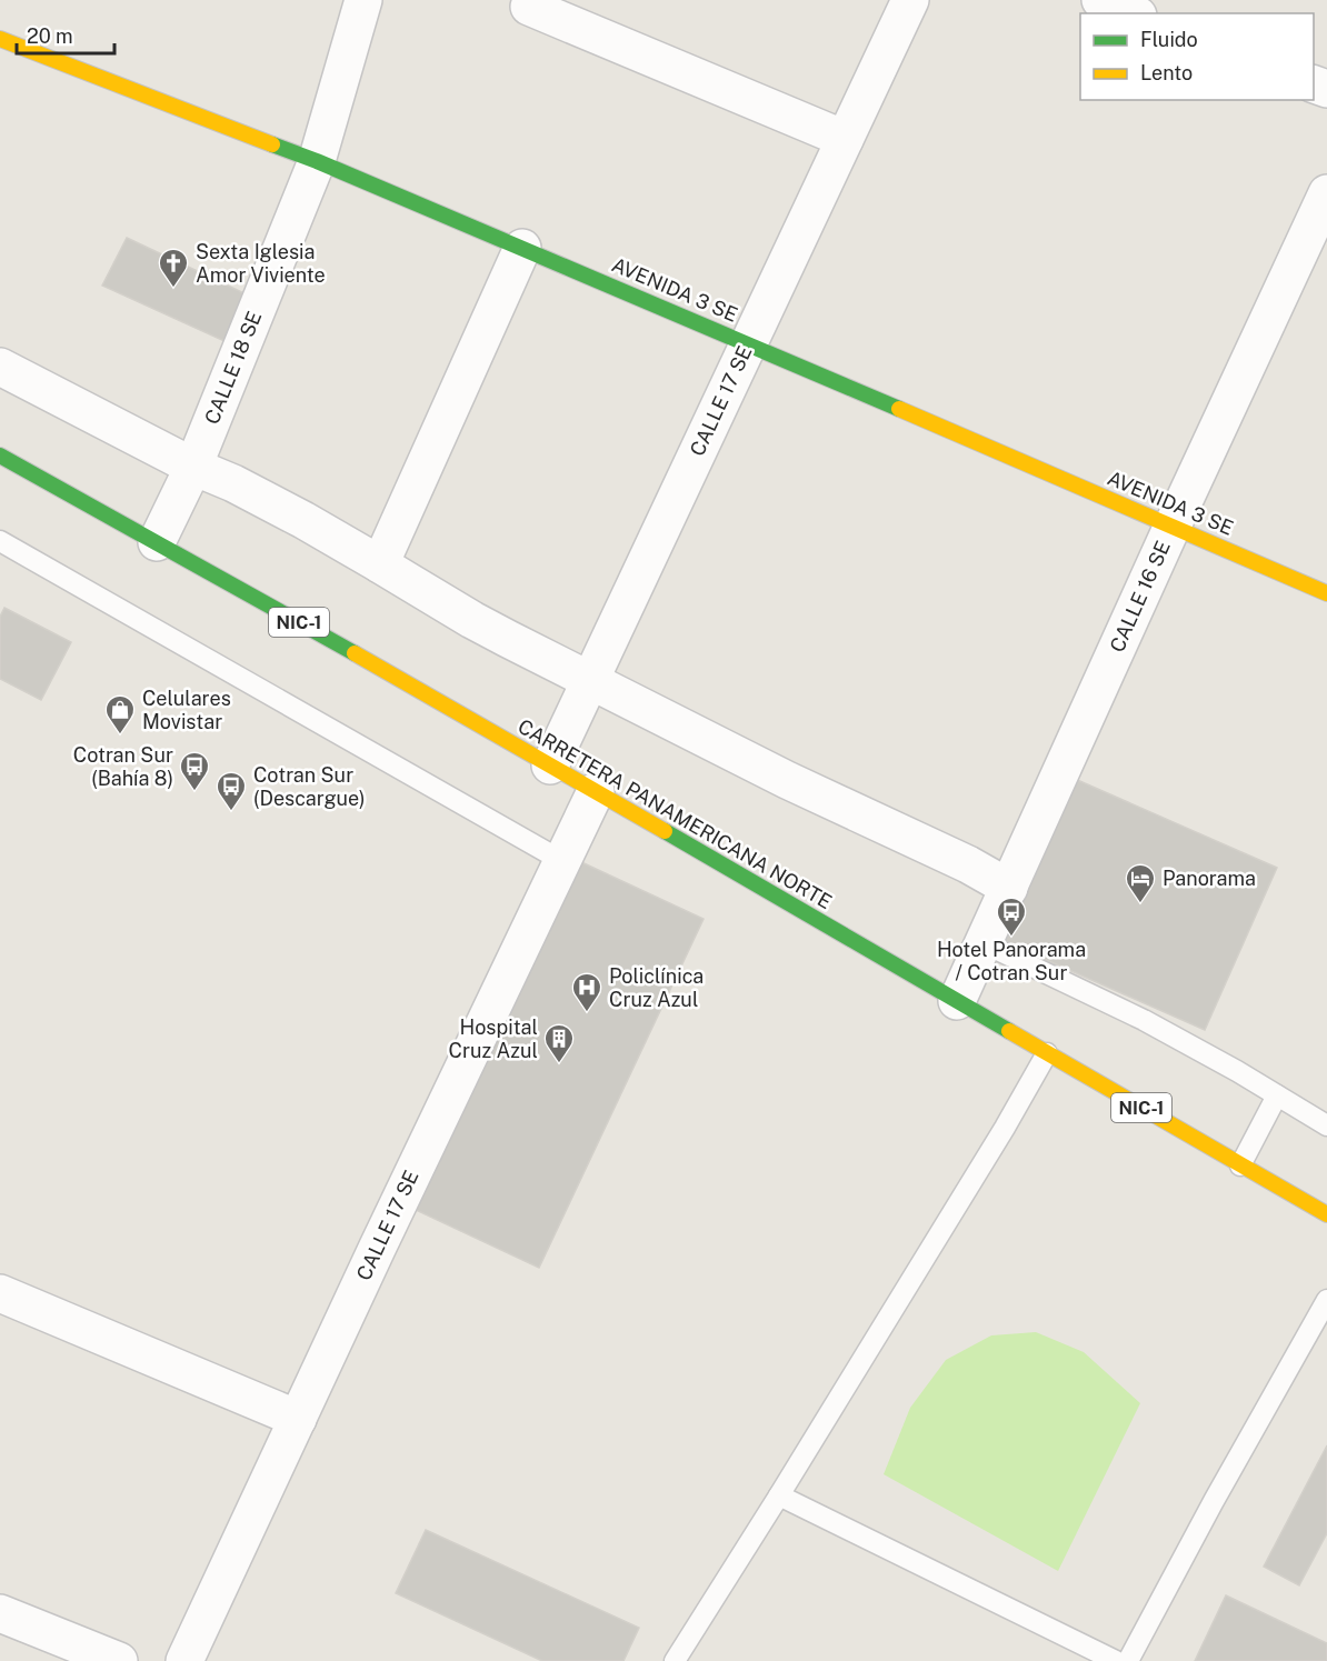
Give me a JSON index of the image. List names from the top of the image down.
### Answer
{
  "streets": {
    "main road": ["AVENIDA 3 SE", "NIC-1", "CARRETERA PANAMERICANA NORTE"],
    "street": ["CALLE 18 SE", "CALLE 17 SE", "CALLE 16 SE"]
  },
  "crossings": [
    ["AVENIDA 3 SE", "CALLE 18 SE"],
    ["AVENIDA 3 SE", "CALLE 17 SE"],
    ["AVENIDA 3 SE", "CALLE 16 SE"],
    ["CALLE 18 SE", "CARRETERA PANAMERICANA NORTE"],
    ["CALLE 17 SE", "CARRETERA PANAMERICANA NORTE"],
    ["CALLE 16 SE", "CARRETERA PANAMERICANA NORTE"]
  ],
  "places": {
    "church": ["Sexta Iglesia Amor Viviente"],
    "shop": ["Celulares Movistar"],
    "bus stop": ["Cotran Sur (Bahía 8)", "Cotran Sur (Descargue)", "Hotel Panorama / Cotran Sur"],
    "hotel": ["Panorama"],
    "hospital": ["Policlínica Cruz Azul"],
    "building": ["Hospital Cruz Azul"]
  },
  "legend": ["Fluido", "Lento"],
  "scale_bar": "20 m"
}
